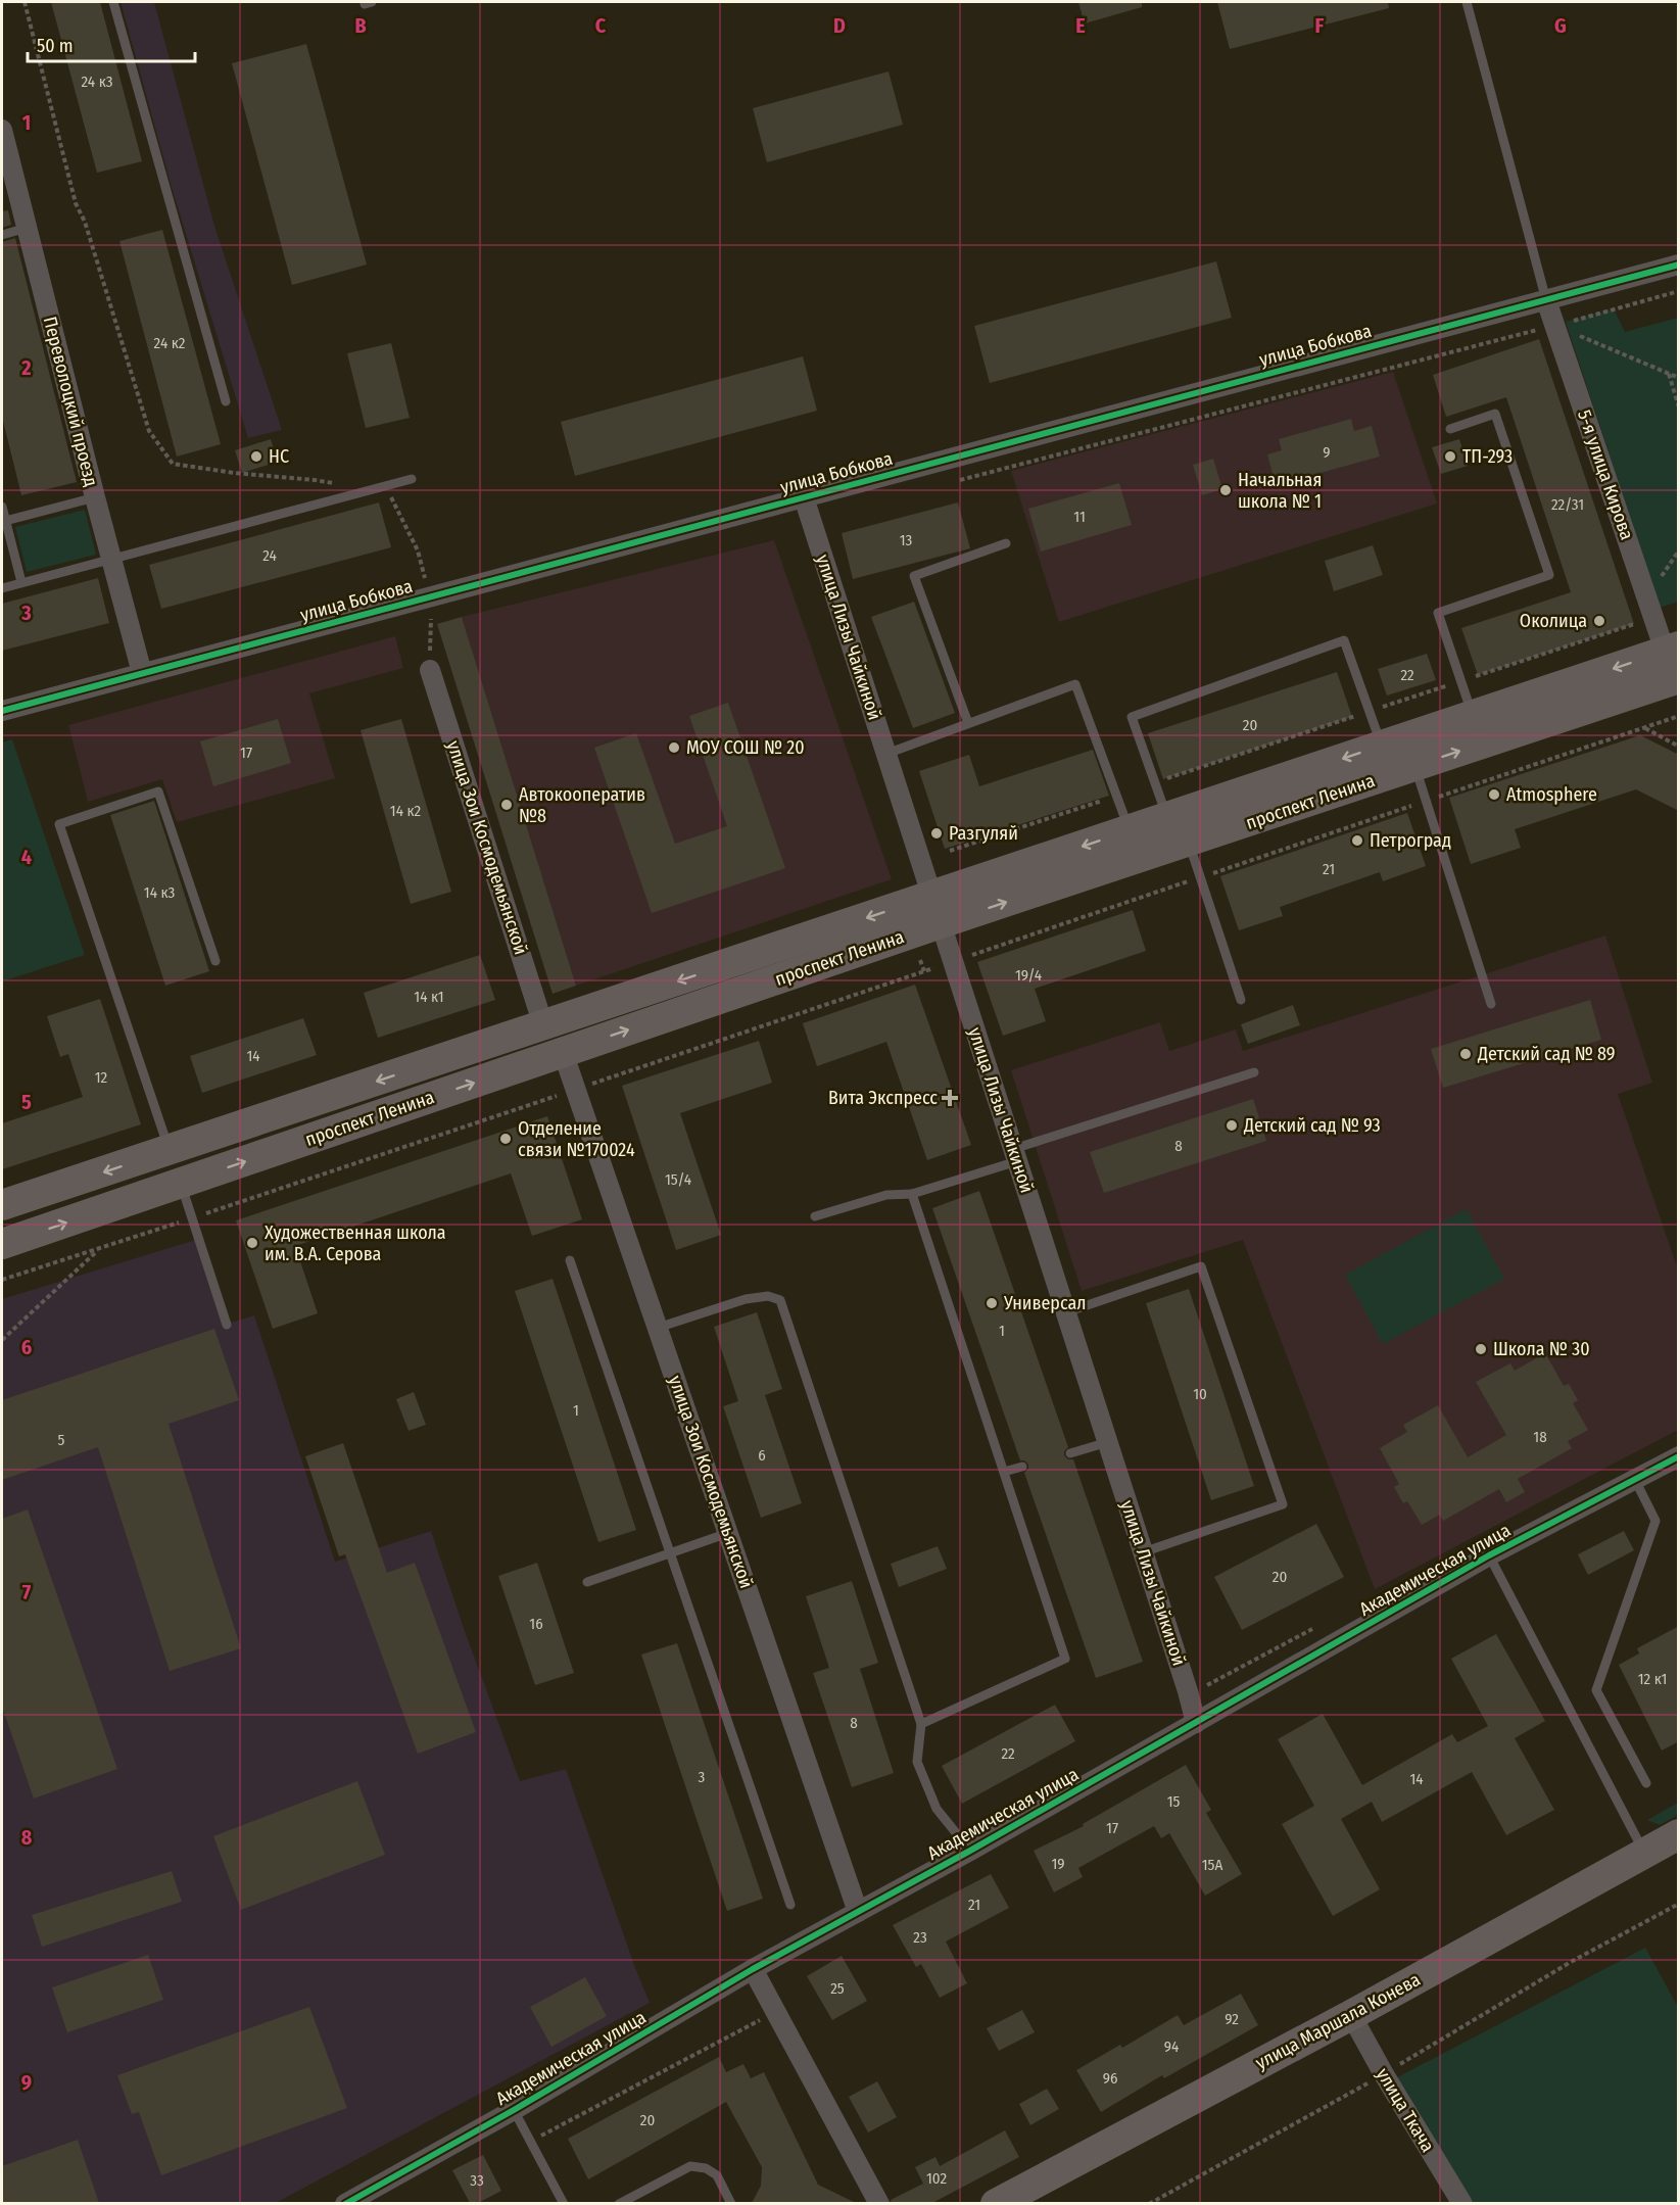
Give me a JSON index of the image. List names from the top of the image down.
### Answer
{
  "streets": {
    "main road": ["проспект Ленина", "улица Маршала Конева"],
    "street": [
      "улица Бобкова",
      "Переволоцкий проезд",
      "5-я улица Кирова",
      "улица Лизы Чайкиной",
      "улица Зои Космодемьянской",
      "Академическая улица",
      "улица Ткача"
    ]
  },
  "crossings": [
    ["улица Бобкова", "Переволоцкий проезд"],
    ["улица Бобкова", "5-я улица Кирова"],
    ["улица Бобкова", "улица Лизы Чайкиной"],
    ["5-я улица Кирова", "проспект Ленина"],
    ["улица Лизы Чайкиной", "проспект Ленина"],
    ["улица Лизы Чайкиной", "Академическая улица"],
    ["проспект Ленина", "улица Зои Космодемьянской"],
    ["улица Зои Космодемьянской", "Академическая улица"],
    ["улица Маршала Конева", "улица Ткача"]
  ],
  "places": {
    "other": [
      "НС",
      "ТП-293",
      "Начальная школа № 1",
      "Околица",
      "МОУ СОШ № 20",
      "Atmosphere",
      "Автокооператив №8",
      "Разгуляй",
      "Петроград",
      "Детский сад № 89",
      "Детский сад № 93",
      "Отделение связи №170024",
      "Художественная школа им. В.А. Серова",
      "Универсал",
      "Школа № 30"
    ],
    "health": ["Вита Экспресс"]
  },
  "house_numbers": [
    "24 к3",
    "24 к2",
    "9",
    "22/31",
    "11",
    "13",
    "24",
    "22",
    "20",
    "17",
    "14 к2",
    "21",
    "14 к3",
    "19/4",
    "14 к1",
    "14",
    "12",
    "8",
    "15/4",
    "1",
    "10",
    "1",
    "18",
    "5",
    "6",
    "20",
    "16",
    "12 к1",
    "8",
    "22",
    "3",
    "14",
    "15",
    "17",
    "19",
    "15А",
    "21",
    "23",
    "25",
    "92",
    "94",
    "96",
    "20",
    "102",
    "33"
  ],
  "scale_bar": "50 m",
  "grid": {
    "columns": [
      "B",
      "C",
      "D",
      "E",
      "F",
      "G"
    ],
    "rows": [
      "1",
      "2",
      "3",
      "4",
      "5",
      "6",
      "7",
      "8",
      "9"
    ]
  }
}
